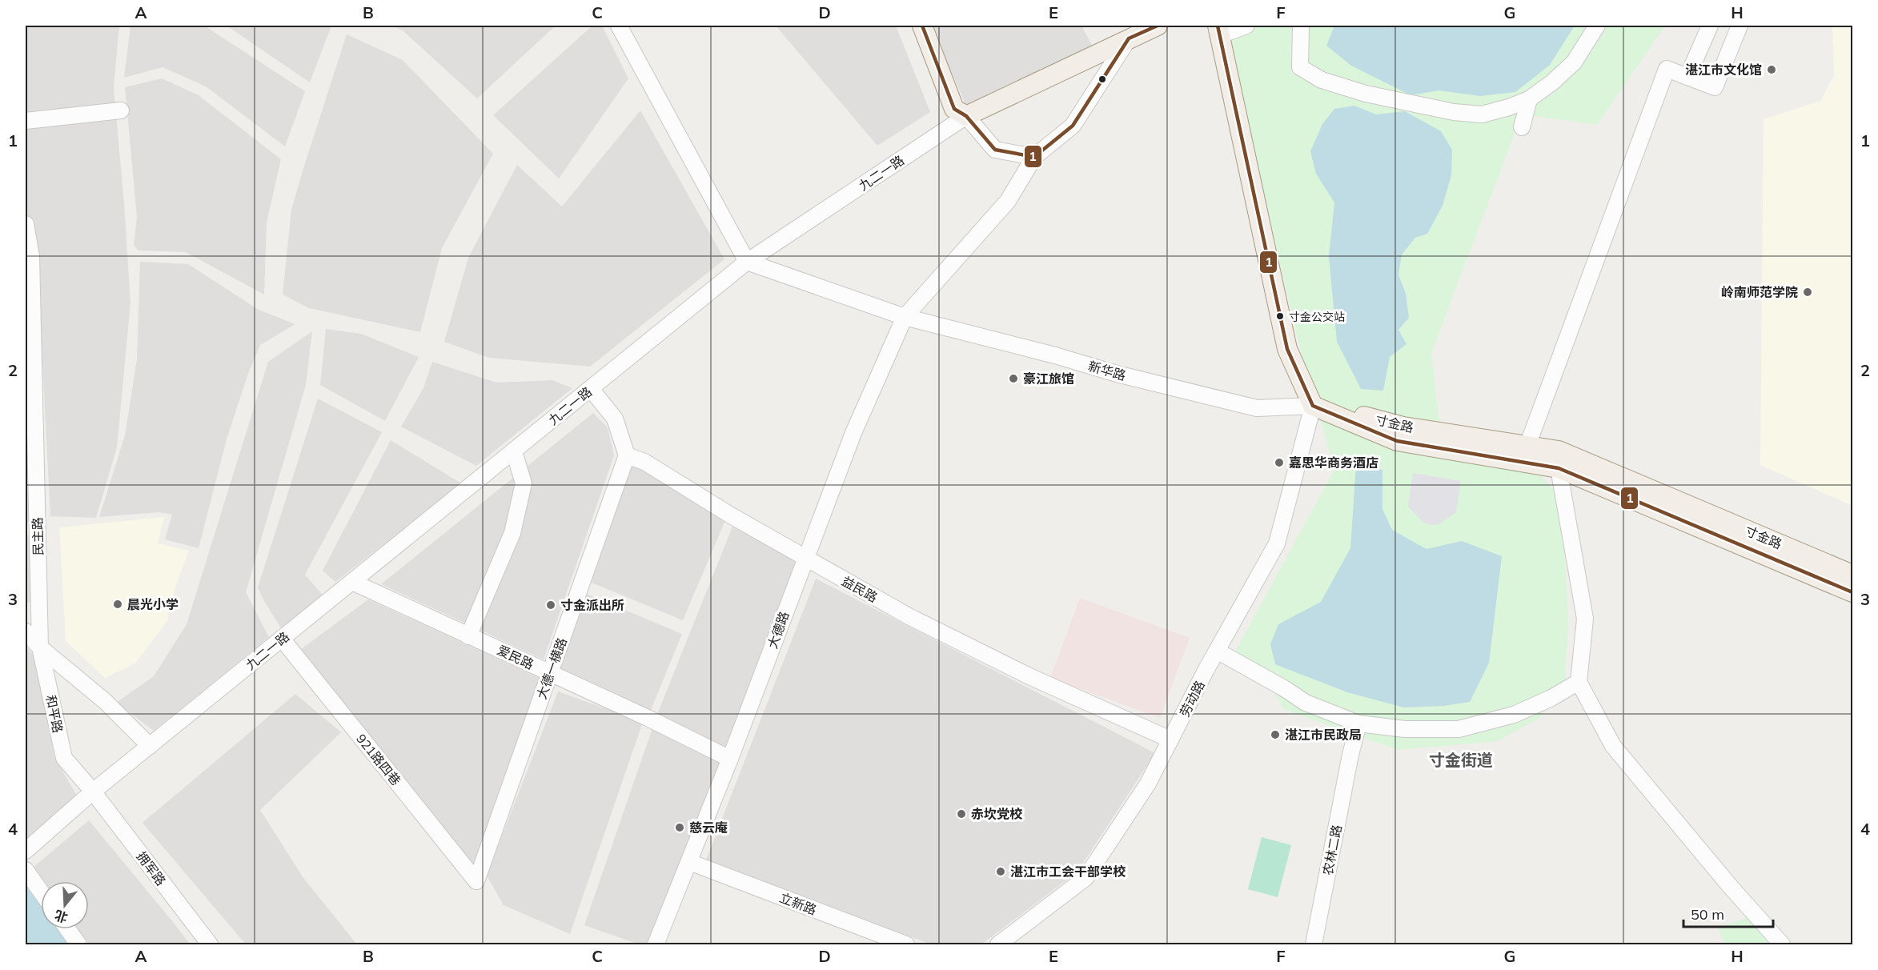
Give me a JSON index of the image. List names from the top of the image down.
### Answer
{
  "streets": {
    "main road": ["九二一路", "寸金路"],
    "street": [
      "新华路",
      "民主路",
      "益民路",
      "大德路",
      "爱民路",
      "大德一横路",
      "劳动路",
      "和平路",
      "921路四巷",
      "农林二路",
      "拥军路",
      "立新路"
    ]
  },
  "crossings": [
    ["九二一路", "新华路"],
    ["九二一路", "大德路"],
    ["九二一路", "爱民路"],
    ["九二一路", "和平路"],
    ["九二一路", "921路四巷"],
    ["九二一路", "拥军路"],
    ["新华路", "寸金路"],
    ["新华路", "大德路"],
    ["新华路", "劳动路"],
    ["寸金路", "劳动路"],
    ["民主路", "和平路"],
    ["益民路", "大德路"],
    ["益民路", "大德一横路"],
    ["益民路", "劳动路"],
    ["大德路", "爱民路"],
    ["大德路", "立新路"],
    ["爱民路", "大德一横路"],
    ["大德一横路", "921路四巷"],
    ["和平路", "拥军路"]
  ],
  "districts": ["寸金街道"],
  "places": [
    "湛江市文化馆",
    "岭南师范学院",
    "寸金公交站",
    "豪江旅馆",
    "嘉思华商务酒店",
    "晨光小学",
    "寸金派出所",
    "湛江市民政局",
    "赤坎党校",
    "慈云庵",
    "湛江市工会干部学校"
  ],
  "lines": ["transit line 1"],
  "scale_bar": "50 m",
  "north": "bottom",
  "grid": {
    "columns": [
      "A",
      "B",
      "C",
      "D",
      "E",
      "F",
      "G",
      "H"
    ],
    "rows": [
      "1",
      "2",
      "3",
      "4"
    ]
  }
}
